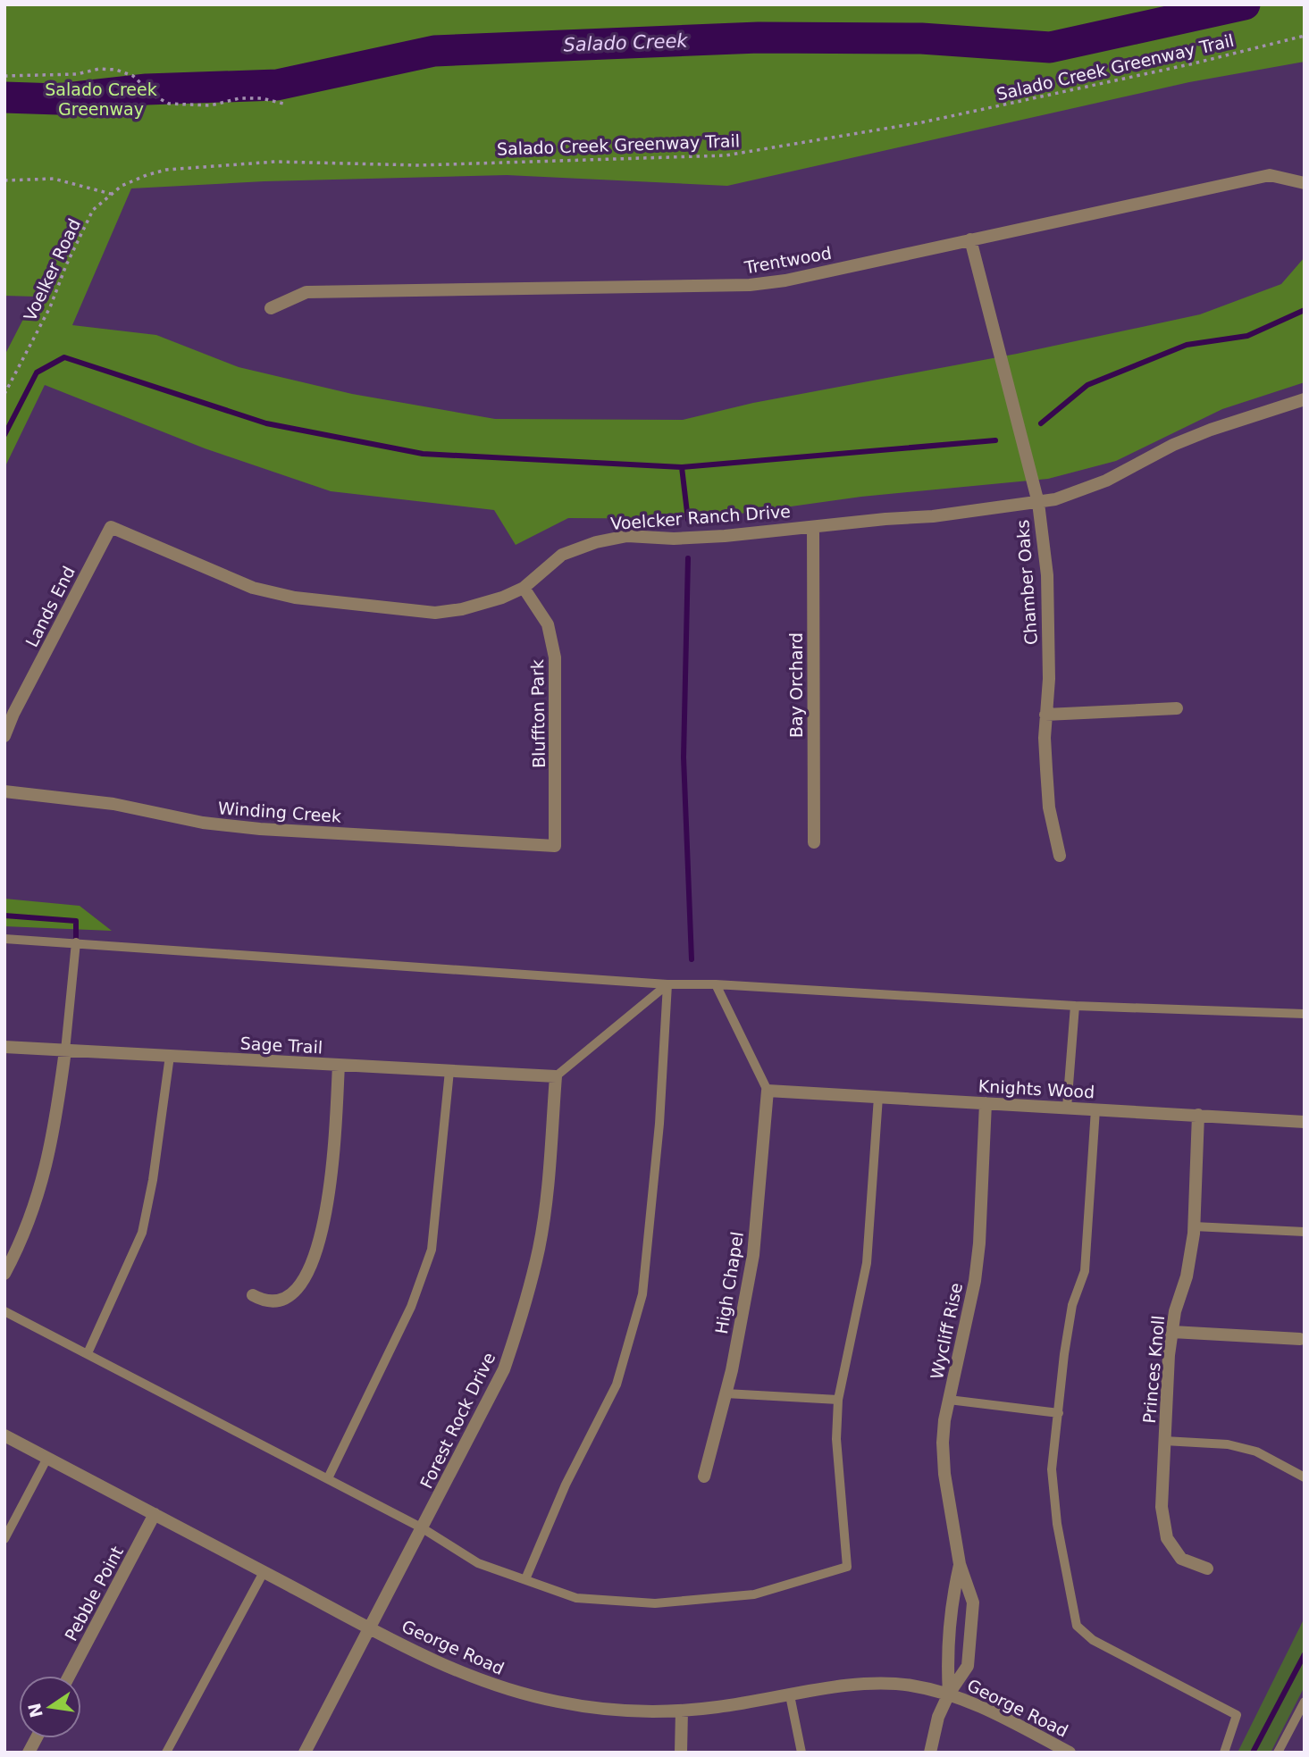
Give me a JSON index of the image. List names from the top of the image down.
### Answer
{
  "streets": {
    "street": [
      "Trentwood",
      "Voelcker Ranch Drive",
      "Chamber Oaks",
      "Lands End",
      "Bay Orchard",
      "Bluffton Park",
      "Winding Creek",
      "Sage Trail",
      "Knights Wood",
      "High Chapel",
      "Wycliff Rise",
      "Princes Knoll",
      "Forest Rock Drive",
      "Pebble Point",
      "George Road"
    ],
    "path": ["Salado Creek Greenway Trail", "Voelker Road"]
  },
  "crossings": [
    ["Salado Creek Greenway Trail", "Voelker Road"],
    ["Trentwood", "Chamber Oaks"],
    ["Voelcker Ranch Drive", "Chamber Oaks"],
    ["Voelcker Ranch Drive", "Lands End"],
    ["Voelcker Ranch Drive", "Bay Orchard"],
    ["Voelcker Ranch Drive", "Bluffton Park"],
    ["Bluffton Park", "Winding Creek"],
    ["Sage Trail", "Forest Rock Drive"],
    ["Knights Wood", "High Chapel"],
    ["Knights Wood", "Wycliff Rise"],
    ["Knights Wood", "Princes Knoll"],
    ["Wycliff Rise", "George Road"],
    ["Forest Rock Drive", "George Road"],
    ["Pebble Point", "George Road"]
  ],
  "water": ["Salado Creek"],
  "parks": ["Salado Creek Greenway"],
  "north": "left"
}
